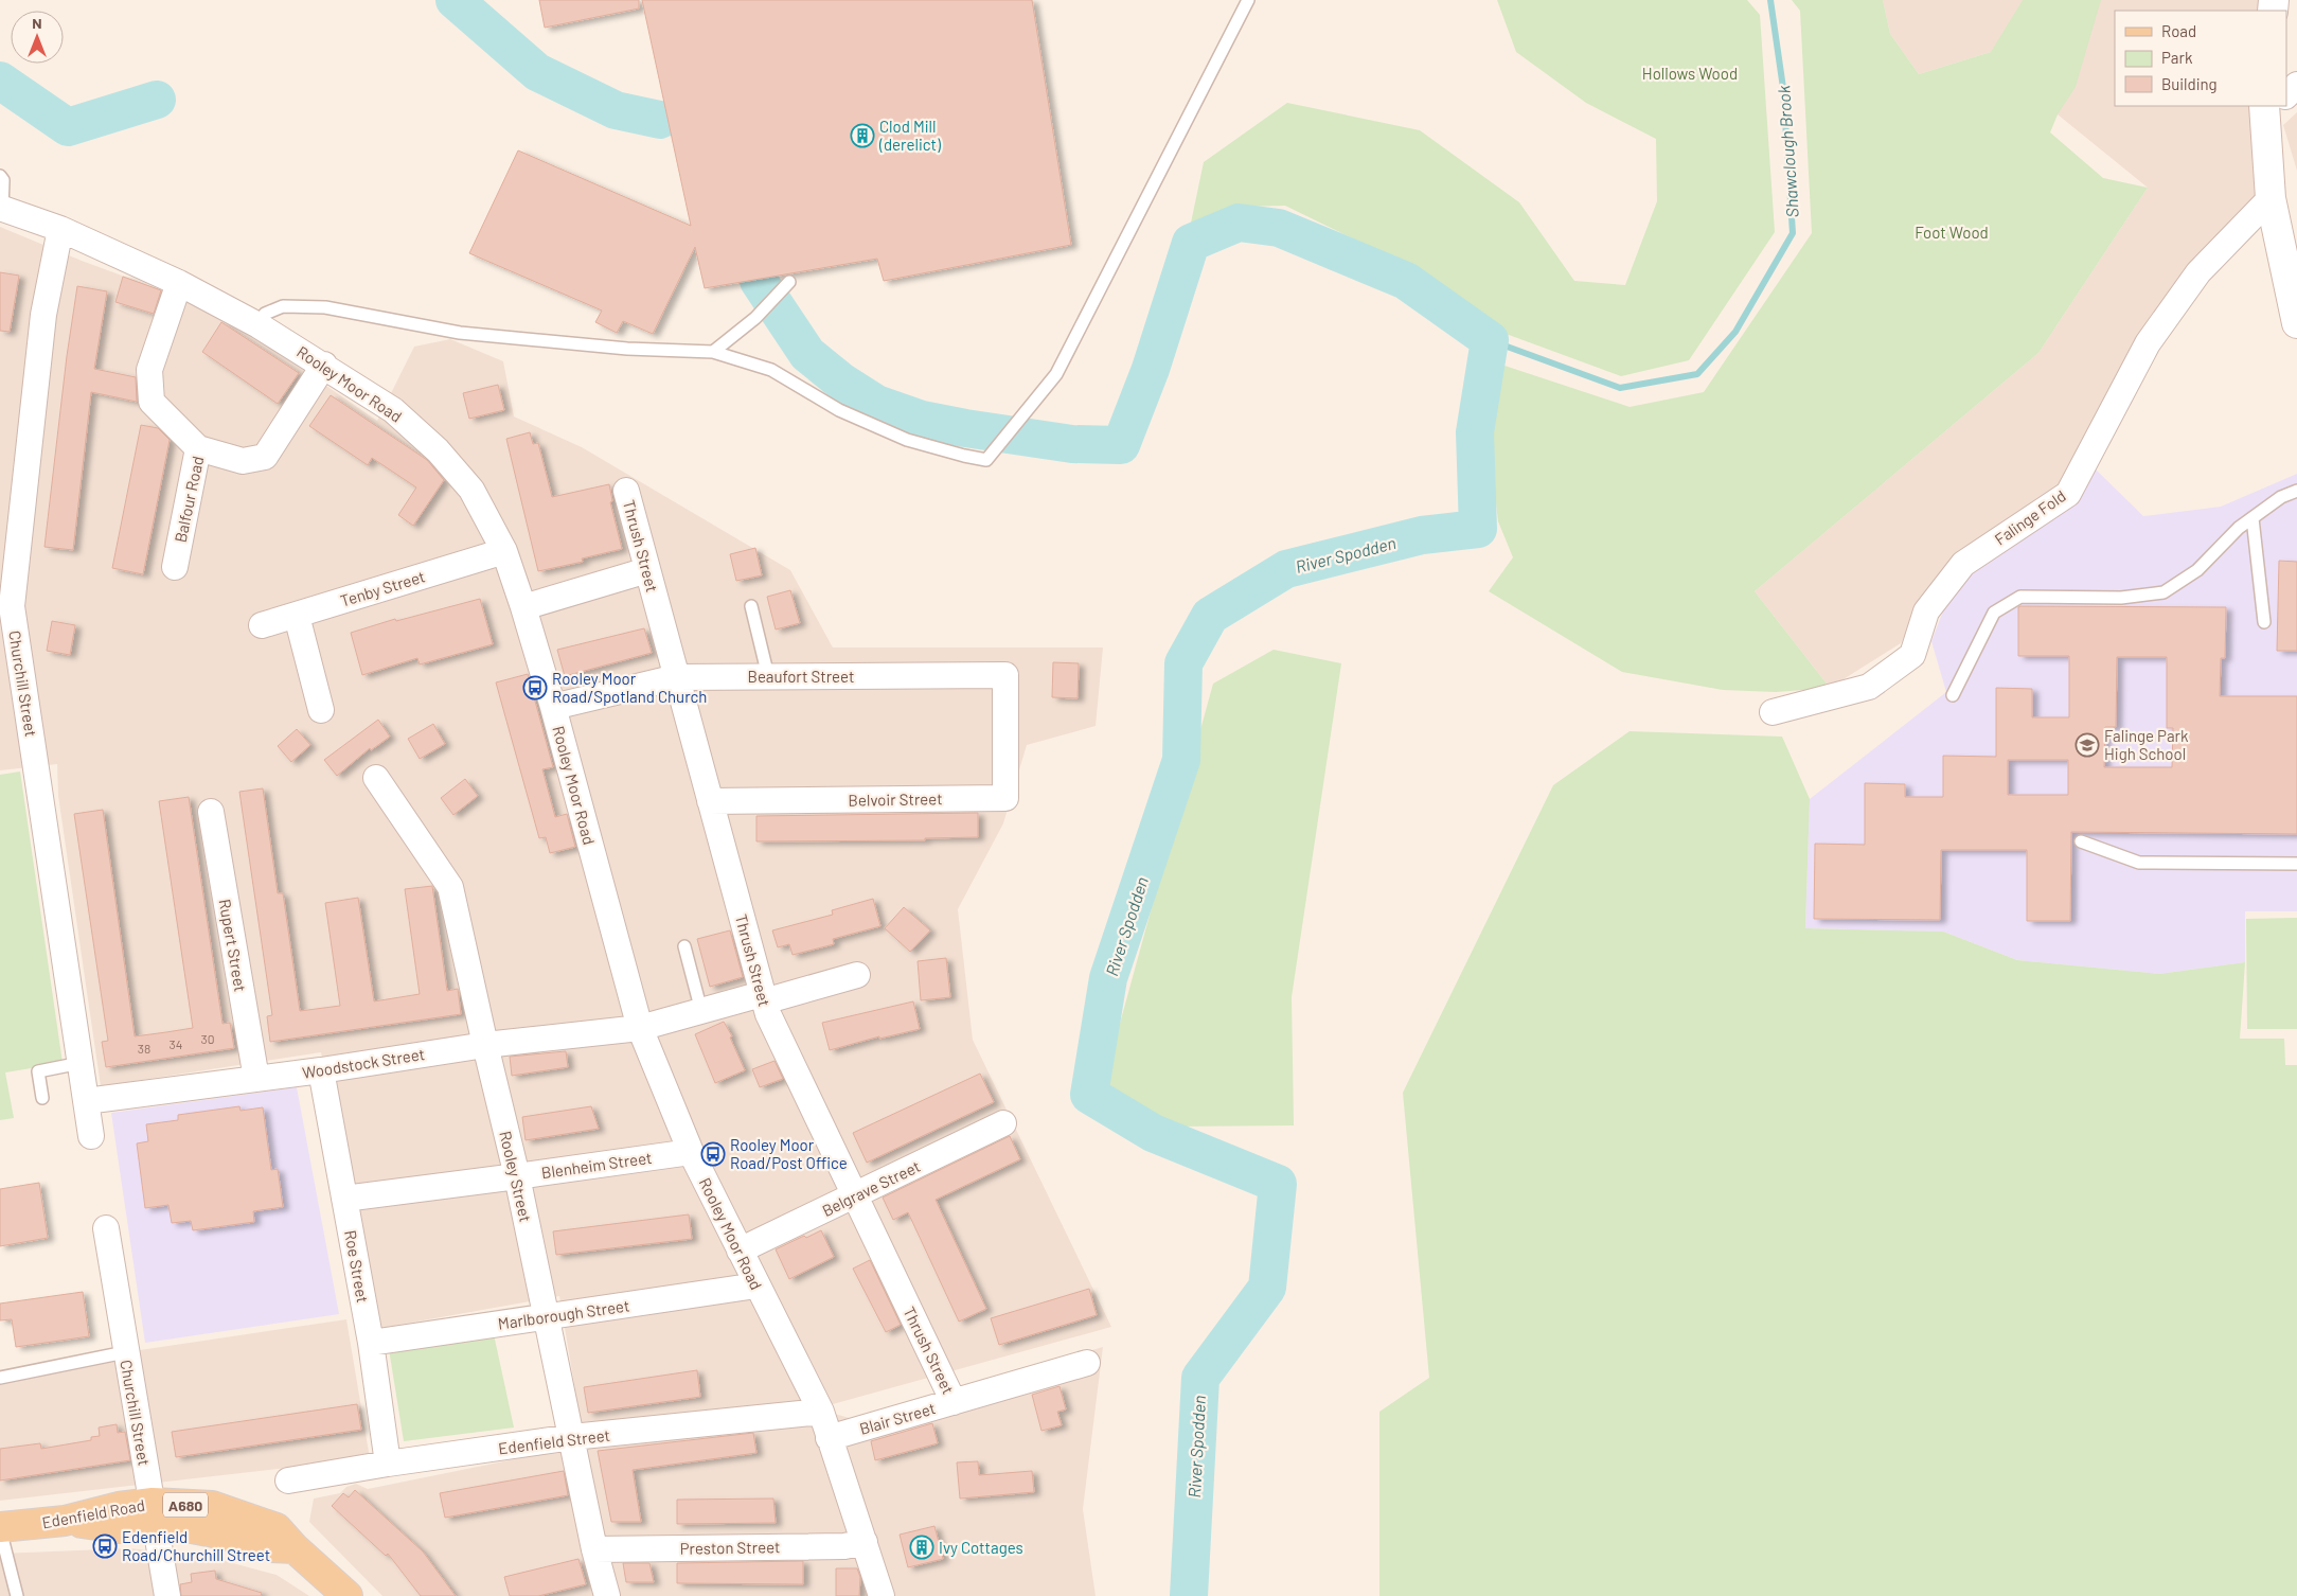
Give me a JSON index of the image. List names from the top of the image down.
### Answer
{
  "streets": {
    "main road": ["A680", "Edenfield Road"],
    "street": [
      "Rooley Moor Road",
      "Balfour Road",
      "Falinge Fold",
      "Thrush Street",
      "Tenby Street",
      "Beaufort Street",
      "Churchill Street",
      "Belvoir Street",
      "Rupert Street",
      "Woodstock Street",
      "Blenheim Street",
      "Rooley Street",
      "Belgrave Street",
      "Roe Street",
      "Marlborough Street",
      "Blair Street",
      "Edenfield Street",
      "Preston Street"
    ]
  },
  "crossings": [
    ["Rooley Moor Road", "Balfour Road"],
    ["Rooley Moor Road", "Tenby Street"],
    ["Rooley Moor Road", "Beaufort Street"],
    ["Rooley Moor Road", "Churchill Street"],
    ["Rooley Moor Road", "Woodstock Street"],
    ["Rooley Moor Road", "Blenheim Street"],
    ["Rooley Moor Road", "Belgrave Street"],
    ["Rooley Moor Road", "Marlborough Street"],
    ["Rooley Moor Road", "Blair Street"],
    ["Rooley Moor Road", "Edenfield Street"],
    ["Rooley Moor Road", "Preston Street"],
    ["Thrush Street", "Beaufort Street"],
    ["Thrush Street", "Belvoir Street"],
    ["Thrush Street", "Woodstock Street"],
    ["Thrush Street", "Belgrave Street"],
    ["Thrush Street", "Blair Street"],
    ["Beaufort Street", "Belvoir Street"],
    ["Churchill Street", "Woodstock Street"],
    ["Churchill Street", "Edenfield Road"],
    ["Rupert Street", "Woodstock Street"],
    ["Woodstock Street", "Rooley Street"],
    ["Woodstock Street", "Roe Street"],
    ["Blenheim Street", "Rooley Street"],
    ["Blenheim Street", "Roe Street"],
    ["Rooley Street", "Marlborough Street"],
    ["Rooley Street", "Edenfield Street"],
    ["Rooley Street", "Preston Street"],
    ["Roe Street", "Marlborough Street"],
    ["Roe Street", "Edenfield Street"]
  ],
  "water": ["Shawclough Brook", "River Spodden"],
  "parks": ["Hollows Wood", "Foot Wood"],
  "places": {
    "building": ["Clod Mill (derelict)", "Ivy Cottages"],
    "bus stop": ["Rooley Moor Road/Spotland Church", "Rooley Moor Road/Post Office", "Edenfield Road/Churchill Street"],
    "school or university": ["Falinge Park High School"]
  },
  "house_numbers": ["30", "34", "38"],
  "legend": ["Road", "Park", "Building"],
  "north": "top"
}
